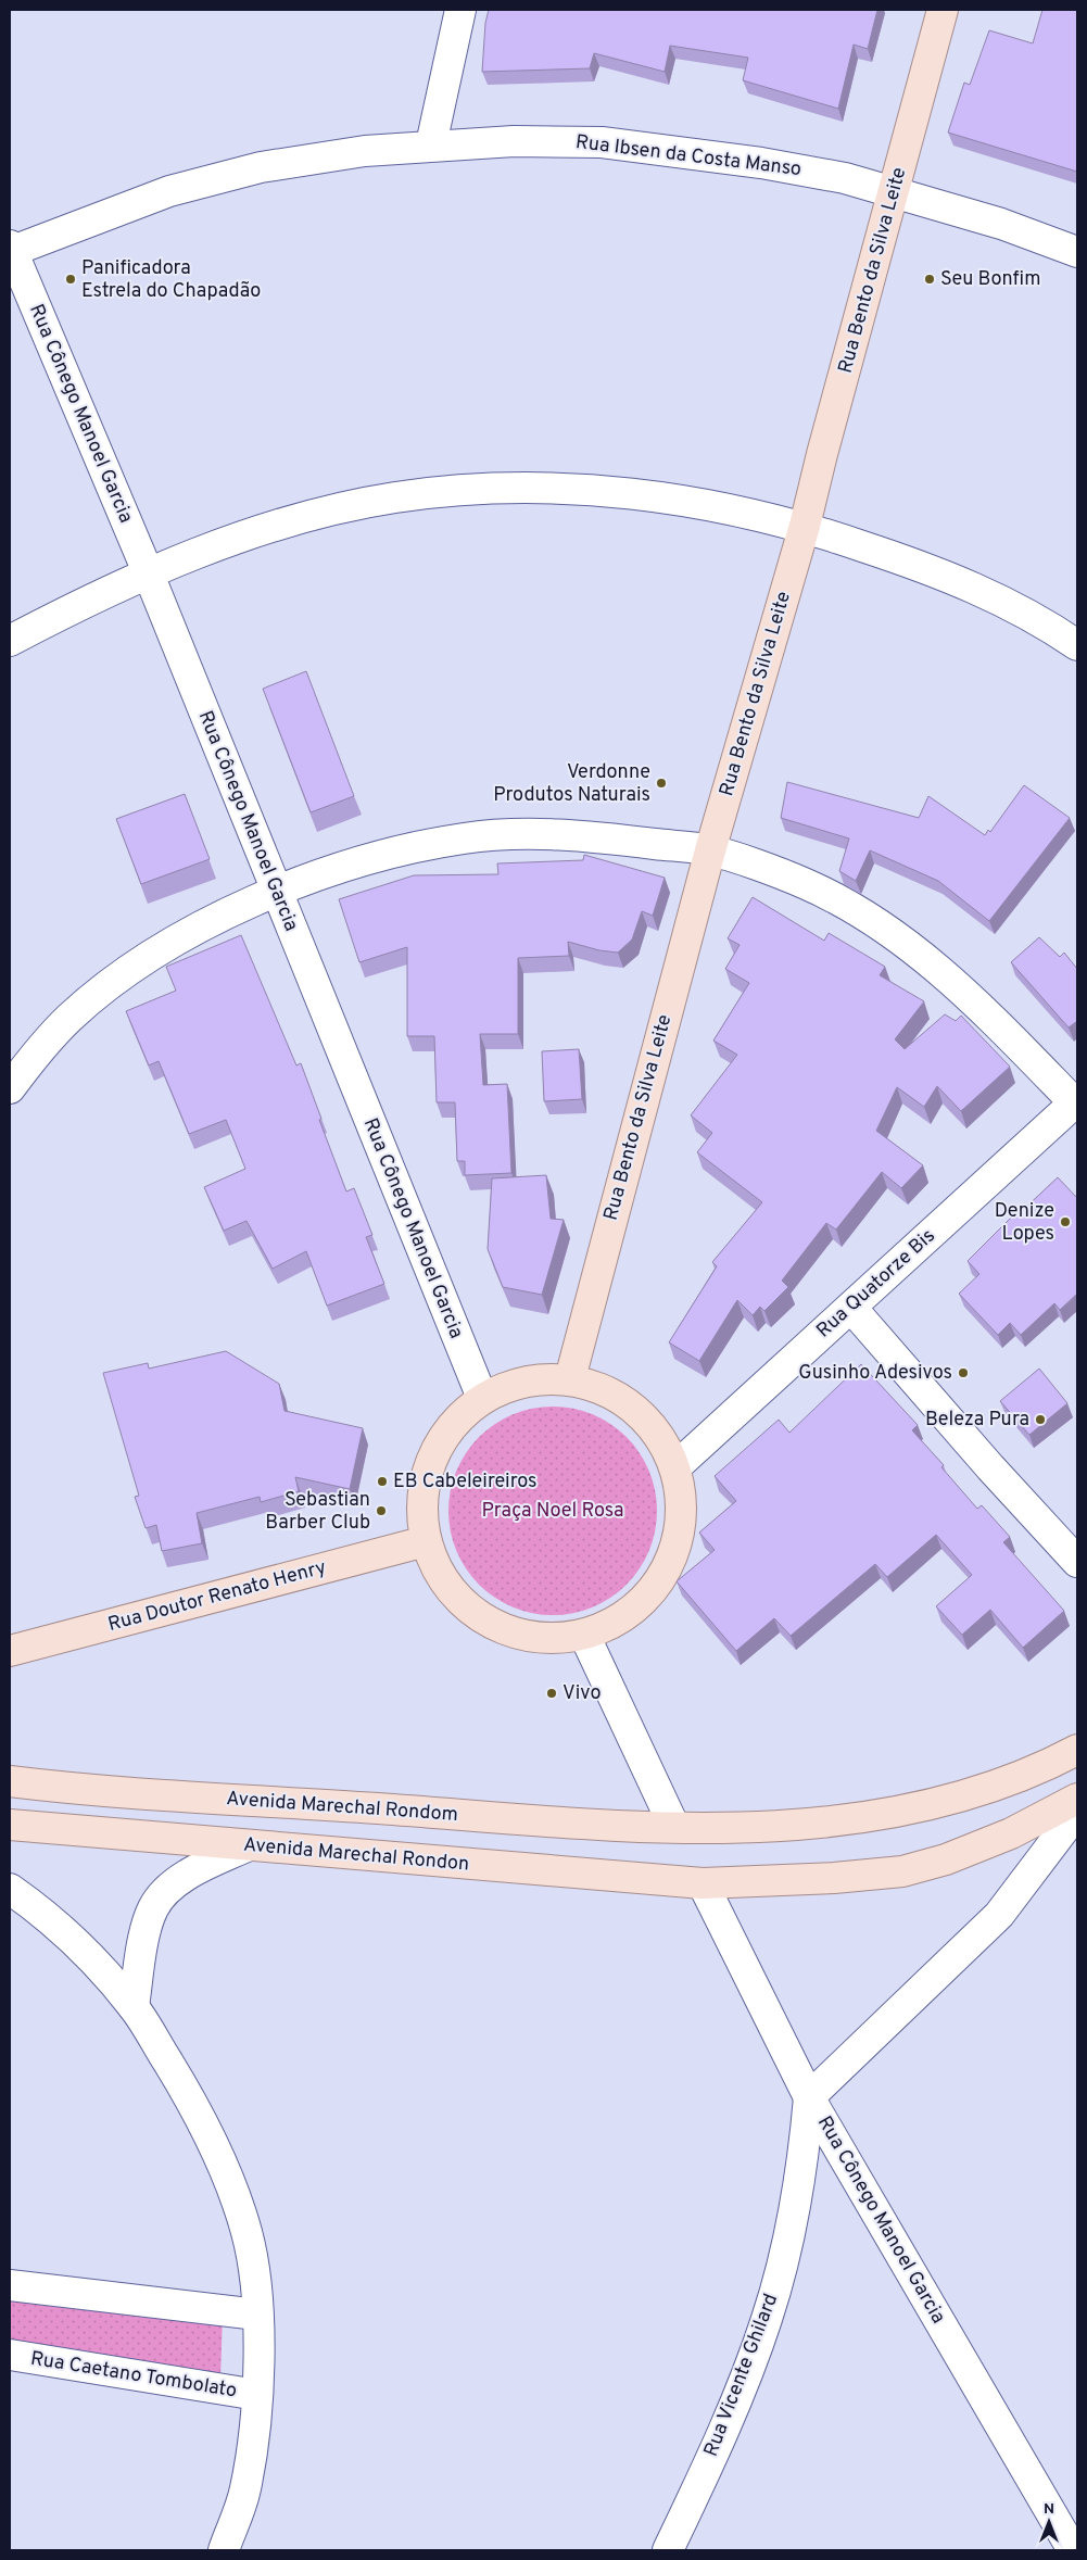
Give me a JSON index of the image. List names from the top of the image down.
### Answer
{
  "streets": {
    "main road": [
      "Rua Bento da Silva Leite",
      "Rua Doutor Renato Henry",
      "Avenida Marechal Rondom",
      "Avenida Marechal Rondon"
    ],
    "street": [
      "Rua Ibsen da Costa Manso",
      "Rua Cônego Manoel Garcia",
      "Rua Quatorze Bis",
      "Rua Caetano Tombolato",
      "Rua Vicente Ghilard"
    ]
  },
  "crossings": [
    ["Rua Ibsen da Costa Manso", "Rua Bento da Silva Leite"],
    ["Rua Ibsen da Costa Manso", "Rua Cônego Manoel Garcia"],
    ["Rua Cônego Manoel Garcia", "Avenida Marechal Rondon"],
    ["Rua Cônego Manoel Garcia", "Rua Vicente Ghilard"]
  ],
  "parks": ["Praça Noel Rosa"],
  "places": [
    "Panificadora Estrela do Chapadão",
    "Seu Bonfim",
    "Verdonne Produtos Naturais",
    "Denize Lopes",
    "Gusinho Adesivos",
    "Beleza Pura",
    "EB Cabeleireiros",
    "Sebastian Barber Club",
    "Vivo"
  ],
  "north": "top"
}
